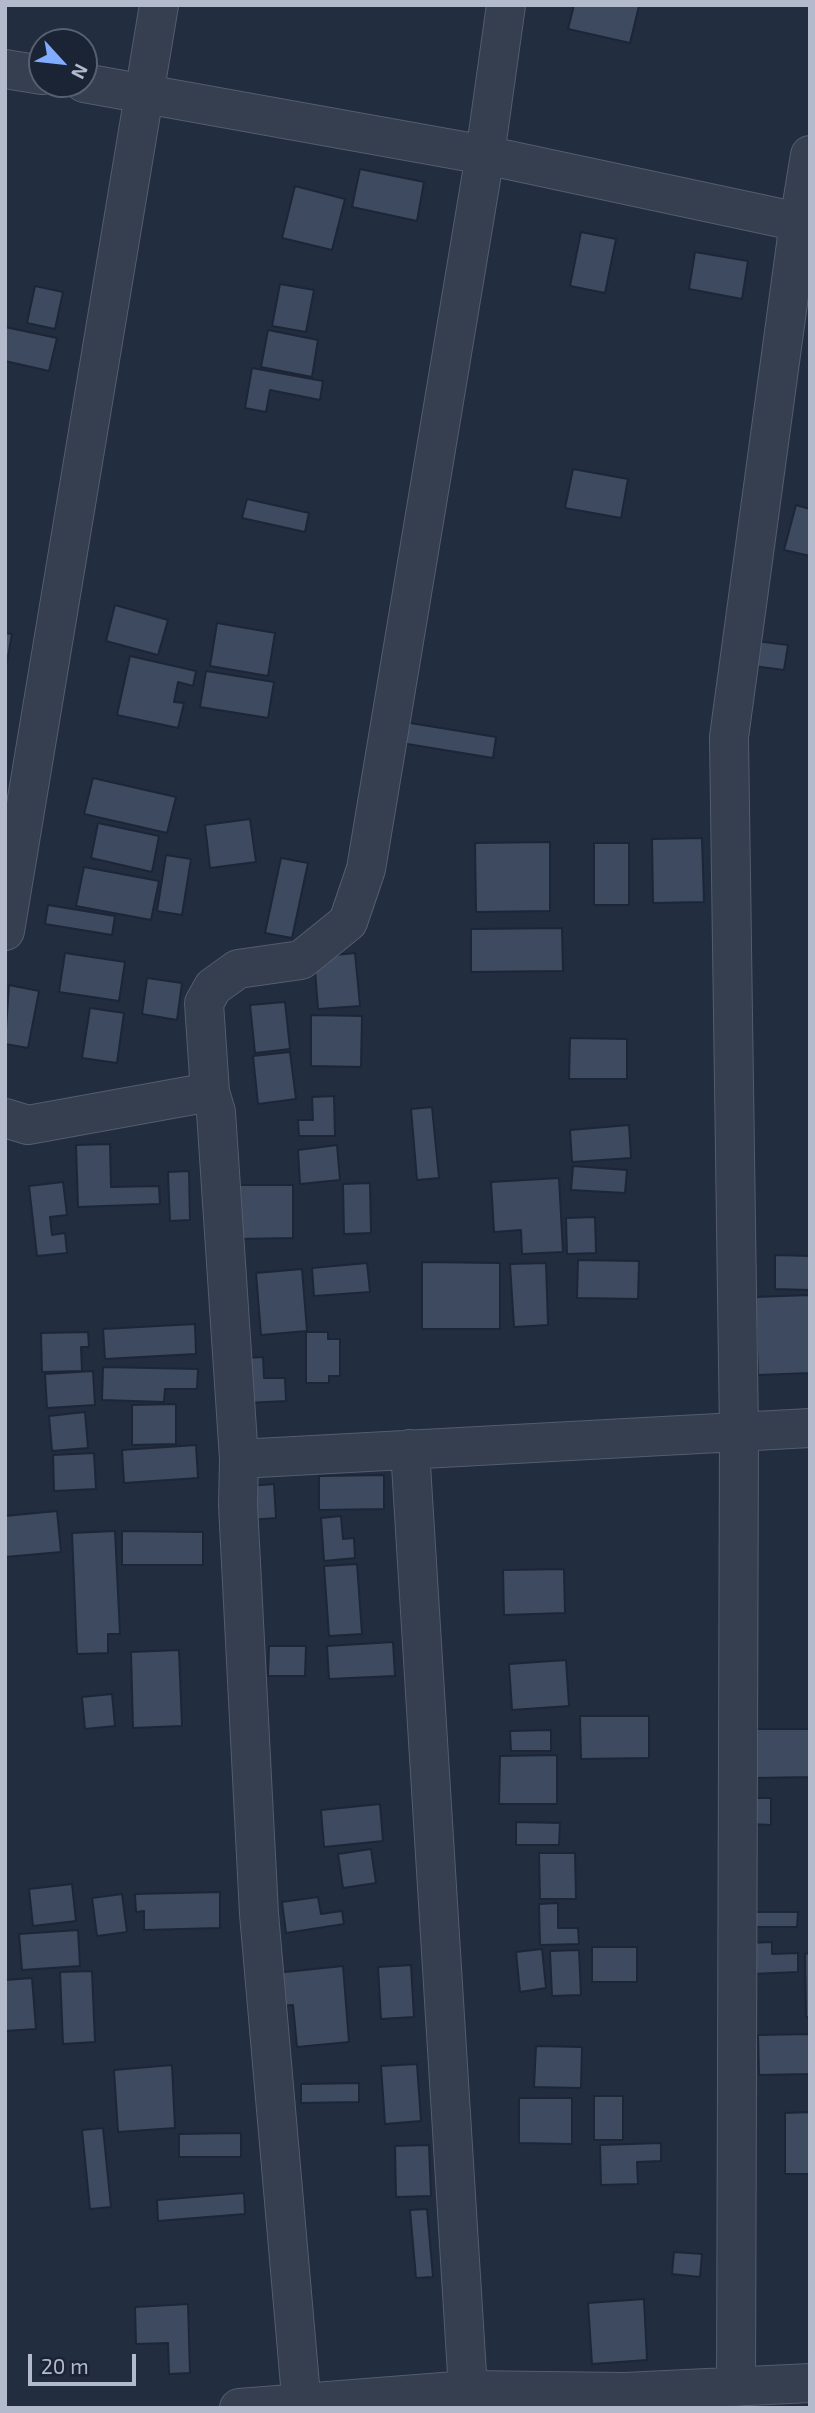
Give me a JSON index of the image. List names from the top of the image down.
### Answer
{
  "scale_bar": "20 m",
  "north": "bottom right"
}
